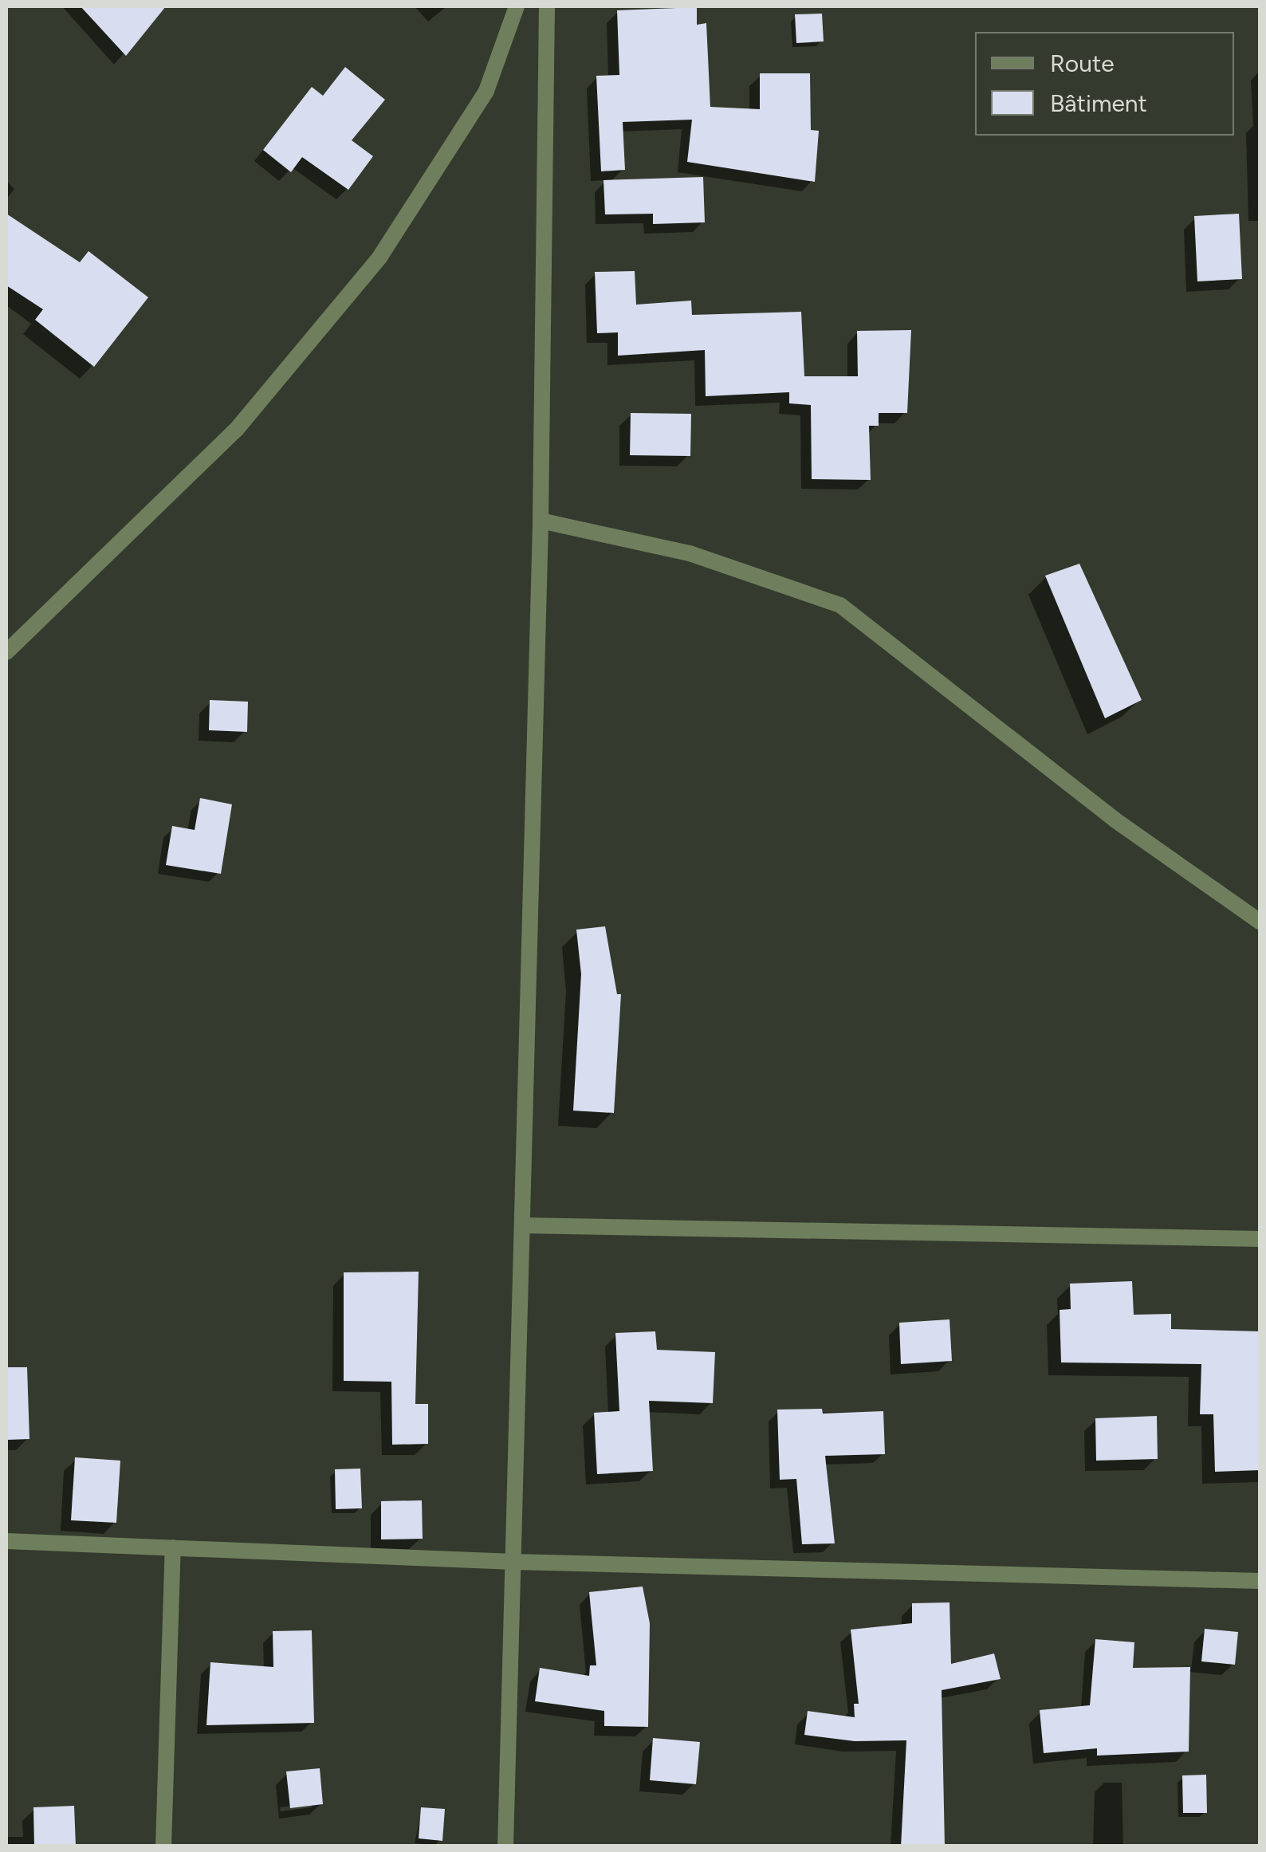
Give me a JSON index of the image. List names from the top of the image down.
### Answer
{
  "legend": ["Route", "Bâtiment"]
}
